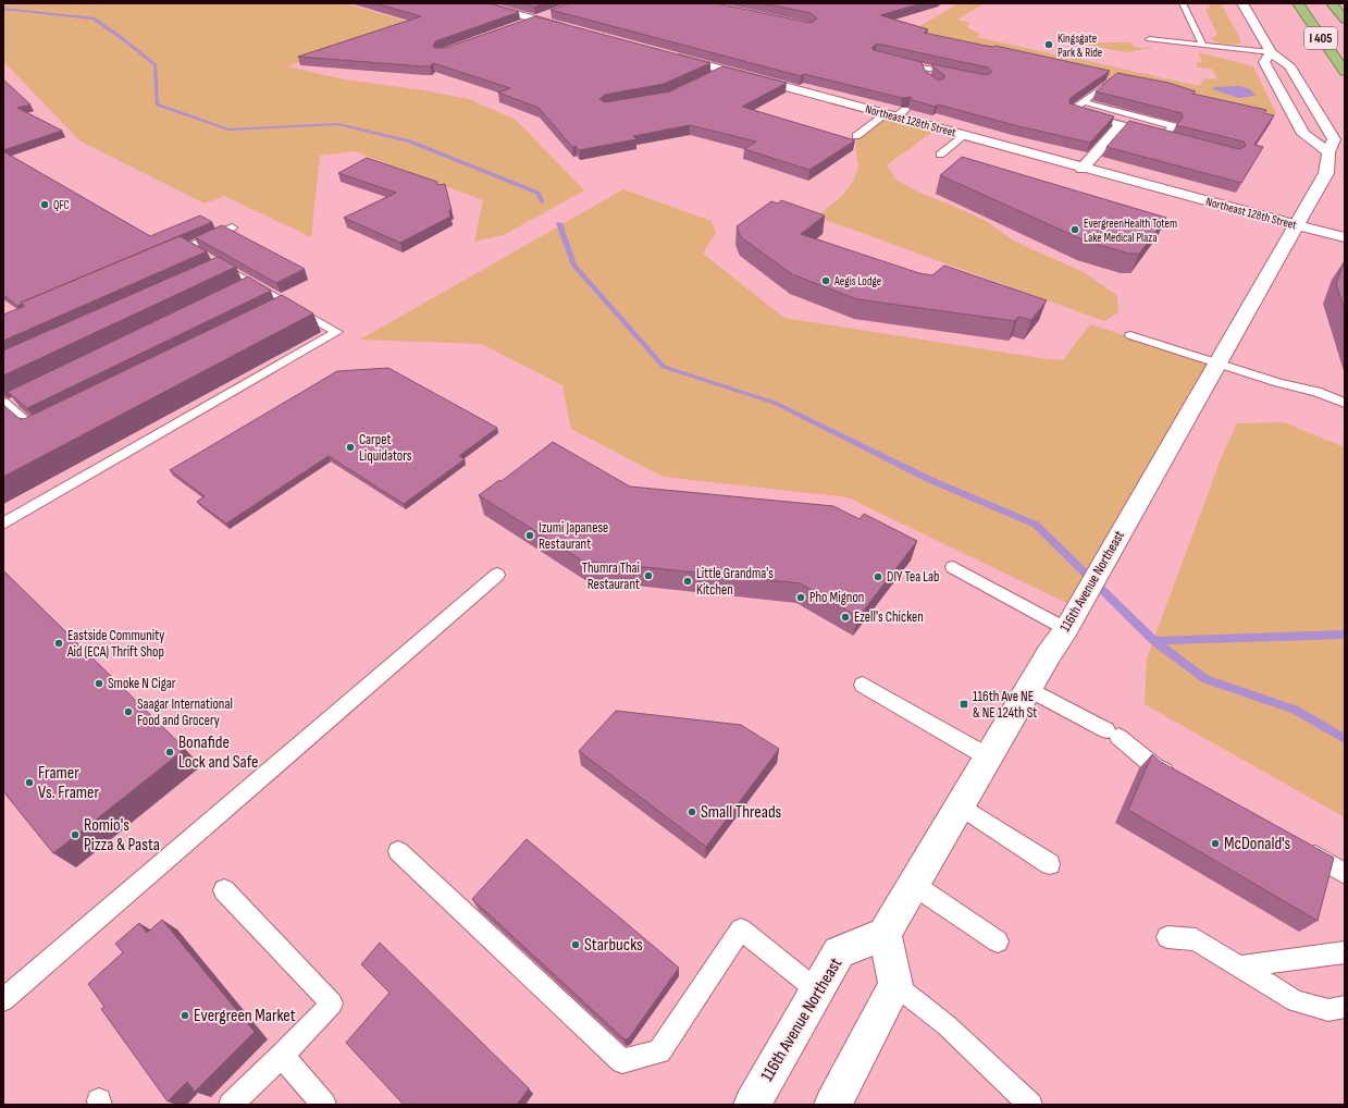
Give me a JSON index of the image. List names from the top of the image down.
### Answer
{
  "streets": {
    "highway": ["I 405"],
    "street": ["Northeast 128th Street", "116th Avenue Northeast"]
  },
  "crossings": [
    ["Northeast 128th Street", "116th Avenue Northeast"]
  ],
  "places": {
    "other": [
      "Kingsgate Park & Ride",
      "QFC",
      "EvergreenHealth Totem Lake Medical Plaza",
      "Aegis Lodge",
      "Carpet Liquidators",
      "Izumi Japanese Restaurant",
      "Thumra Thai Restaurant",
      "DIY Tea Lab",
      "Little Grandma's Kitchen",
      "Pho Mignon",
      "Ezell's Chicken",
      "Eastside Community Aid (ECA) Thrift Shop",
      "Smoke N Cigar",
      "Saagar International Food and Grocery",
      "Bonafide Lock and Safe",
      "Framer Vs. Framer",
      "Small Threads",
      "Romio's Pizza & Pasta",
      "McDonald's",
      "Starbucks",
      "Evergreen Market"
    ],
    "transit": ["116th Ave NE & NE 124th St"]
  }
}
